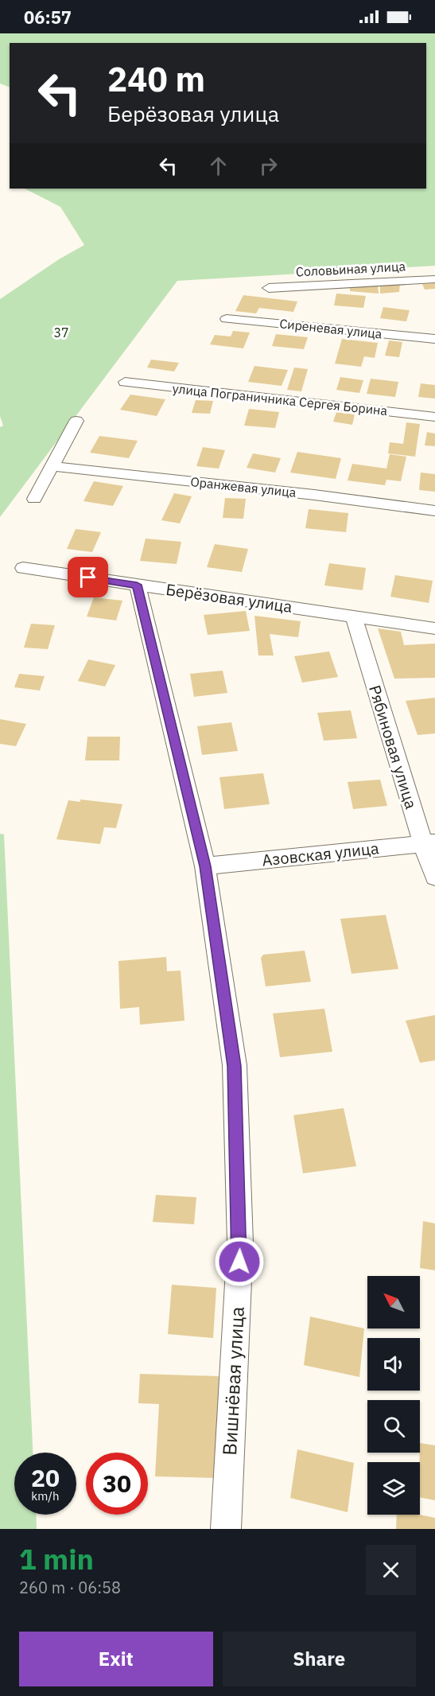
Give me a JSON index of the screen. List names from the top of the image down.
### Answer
{
  "streets": {
    "street": [
      "Соловьиная улица",
      "Сиреневая улица",
      "улица Пограничника Сергея Борина",
      "Оранжевая улица",
      "Берёзовая улица",
      "Рябиновая улица",
      "Азовская улица",
      "Вишнёвая улица"
    ]
  },
  "crossings": [
    ["Берёзовая улица", "Рябиновая улица"],
    ["Берёзовая улица", "Вишнёвая улица"],
    ["Рябиновая улица", "Азовская улица"],
    ["Азовская улица", "Вишнёвая улица"]
  ],
  "parks": ["37"],
  "north": "top left",
  "page": {
    "status": "06:57",
    "turn": ["240 m", "Берёзовая улица"],
    "speed": "20 km/h",
    "limit": "30",
    "heading": ["1 min", "260 m · 06:58"],
    "buttons": ["Exit", "Share"]
  }
}
